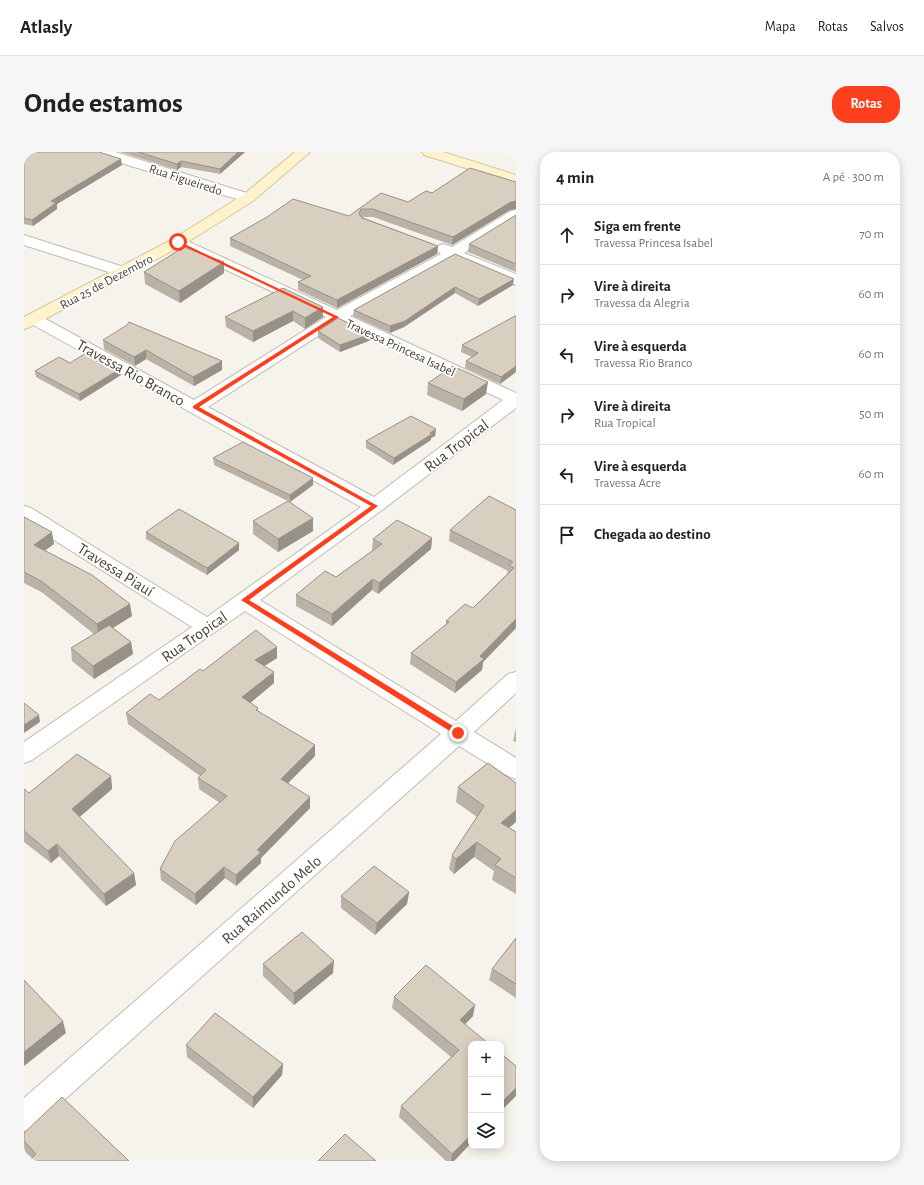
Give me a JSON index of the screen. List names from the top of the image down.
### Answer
{
  "streets": {
    "street": [
      "Rua Figueiredo",
      "Rua 25 de Dezembro",
      "Travessa Princesa Isabel",
      "Travessa Rio Branco",
      "Rua Tropical",
      "Travessa Piauí",
      "Rua Raimundo Melo"
    ]
  },
  "crossings": [
    ["Rua Figueiredo", "Rua 25 de Dezembro"],
    ["Rua 25 de Dezembro", "Travessa Princesa Isabel"],
    ["Rua 25 de Dezembro", "Travessa Rio Branco"],
    ["Travessa Princesa Isabel", "Rua Tropical"],
    ["Travessa Rio Branco", "Rua Tropical"],
    ["Rua Tropical", "Travessa Piauí"]
  ],
  "page": {
    "header": "Atlasly",
    "nav": ["Mapa", "Rotas", "Salvos"],
    "buttons": "Rotas",
    "title": "Onde estamos",
    "heading": ["4 min", "A pé · 300 m"],
    "list": [
      ["Siga em frente", "Travessa Princesa Isabel", "70 m"],
      ["Vire à direita", "Travessa da Alegria", "60 m"],
      ["Vire à esquerda", "Travessa Rio Branco", "60 m"],
      ["Vire à direita", "Rua Tropical", "50 m"],
      ["Vire à esquerda", "Travessa Acre", "60 m"],
      "Chegada ao destino"
    ],
    "map_buttons": ["+", "−"]
  }
}
